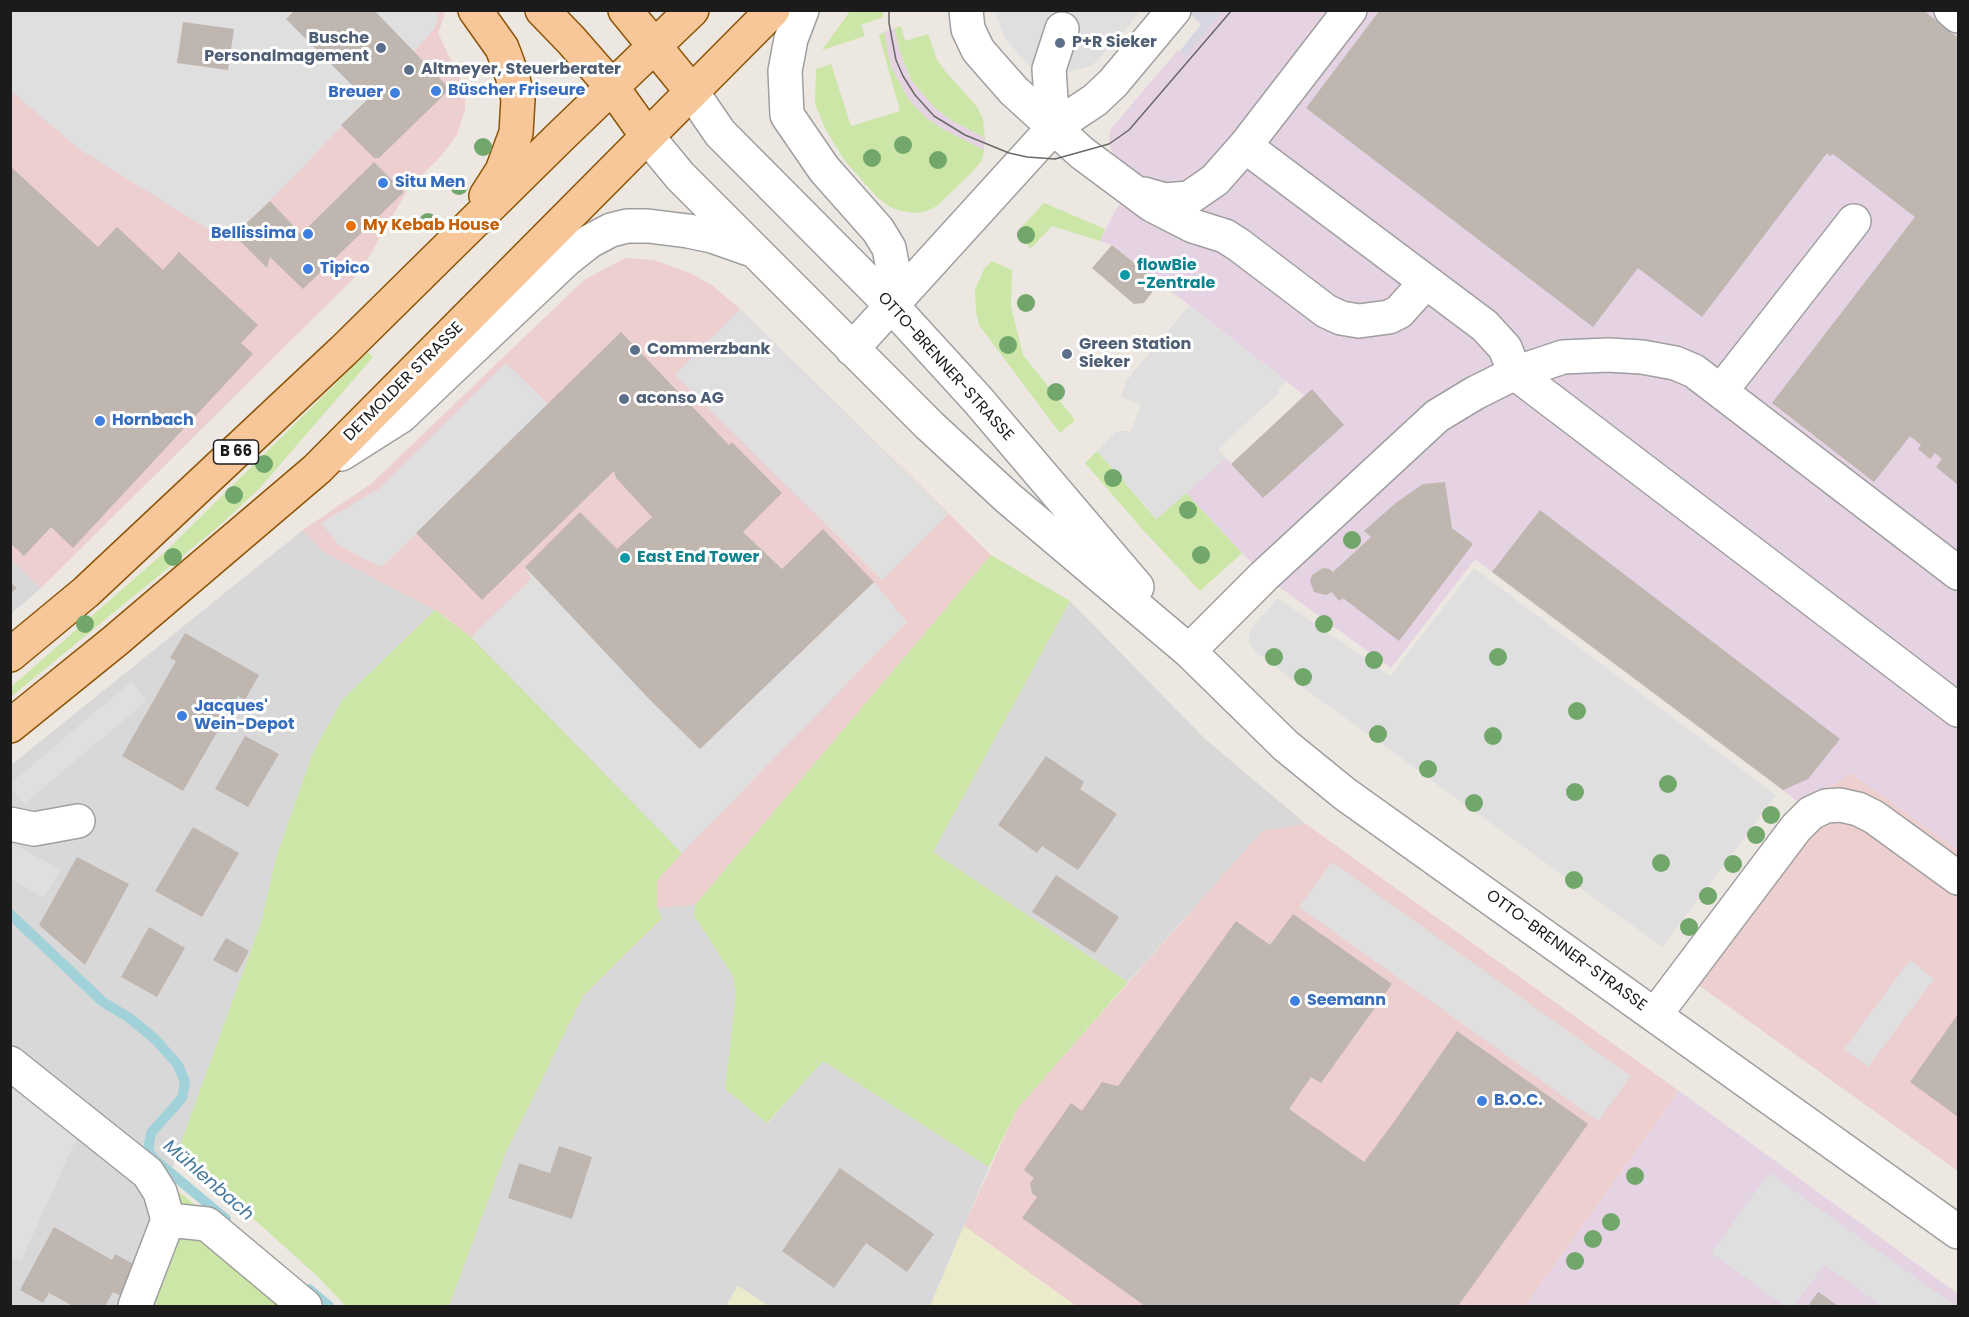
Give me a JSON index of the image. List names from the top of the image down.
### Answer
{
  "streets": {
    "main road": ["DETMOLDER STRASSE", "B 66"],
    "street": ["OTTO-BRENNER-STRASSE"]
  },
  "crossings": [
    ["OTTO-BRENNER-STRASSE", "DETMOLDER STRASSE"]
  ],
  "water": ["Mühlenbach"],
  "places": [
    "P+R Sieker",
    "Busche Personalmagement",
    "Altmeyer, Steuerberater",
    "Büscher Friseure",
    "Breuer",
    "Situ Men",
    "My Kebab House",
    "Bellissima",
    "Tipico",
    "flowBie -Zentrale",
    "Commerzbank",
    "Green Station Sieker",
    "aconso AG",
    "Hornbach",
    "East End Tower",
    "Jacques' Wein-Depot",
    "Seemann",
    "B.O.C."
  ]
}
